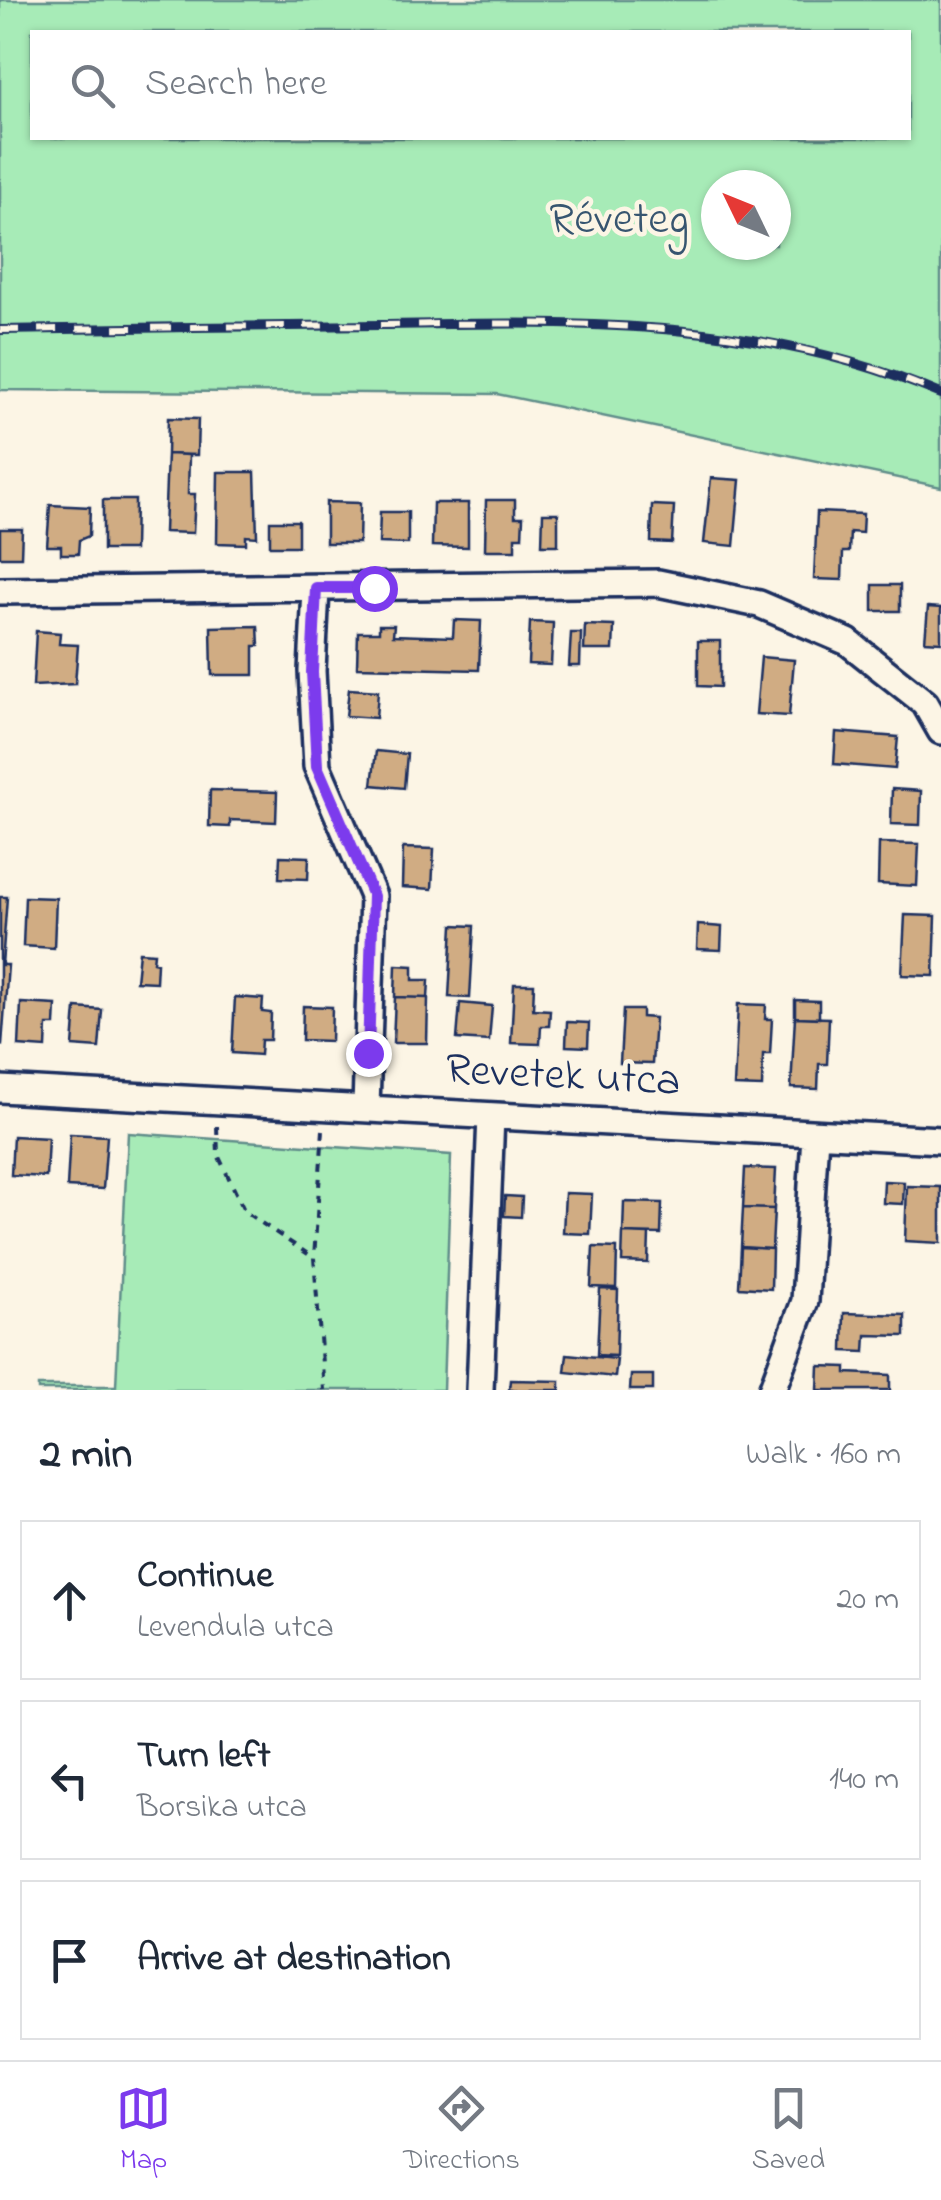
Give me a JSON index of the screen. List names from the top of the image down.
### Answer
{
  "streets": {
    "street": ["Revetek utca"]
  },
  "parks": ["Réveteg"],
  "north": "top left",
  "page": {
    "search": "Search here",
    "heading": ["2 min", "Walk · 160 m"],
    "list": [
      ["Continue", "Levendula utca", "20 m"],
      ["Turn left", "Borsika utca", "140 m"],
      "Arrive at destination"
    ],
    "nav": ["Map", "Directions", "Saved"]
  }
}
